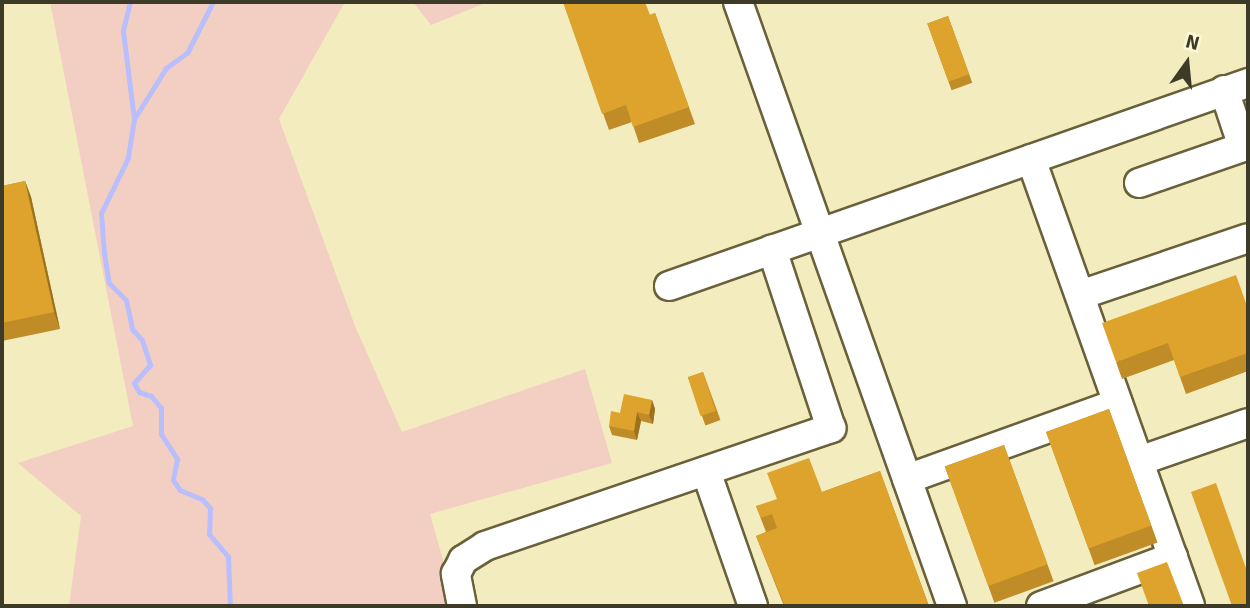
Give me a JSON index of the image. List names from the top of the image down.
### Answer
{
  "north": "top"
}
